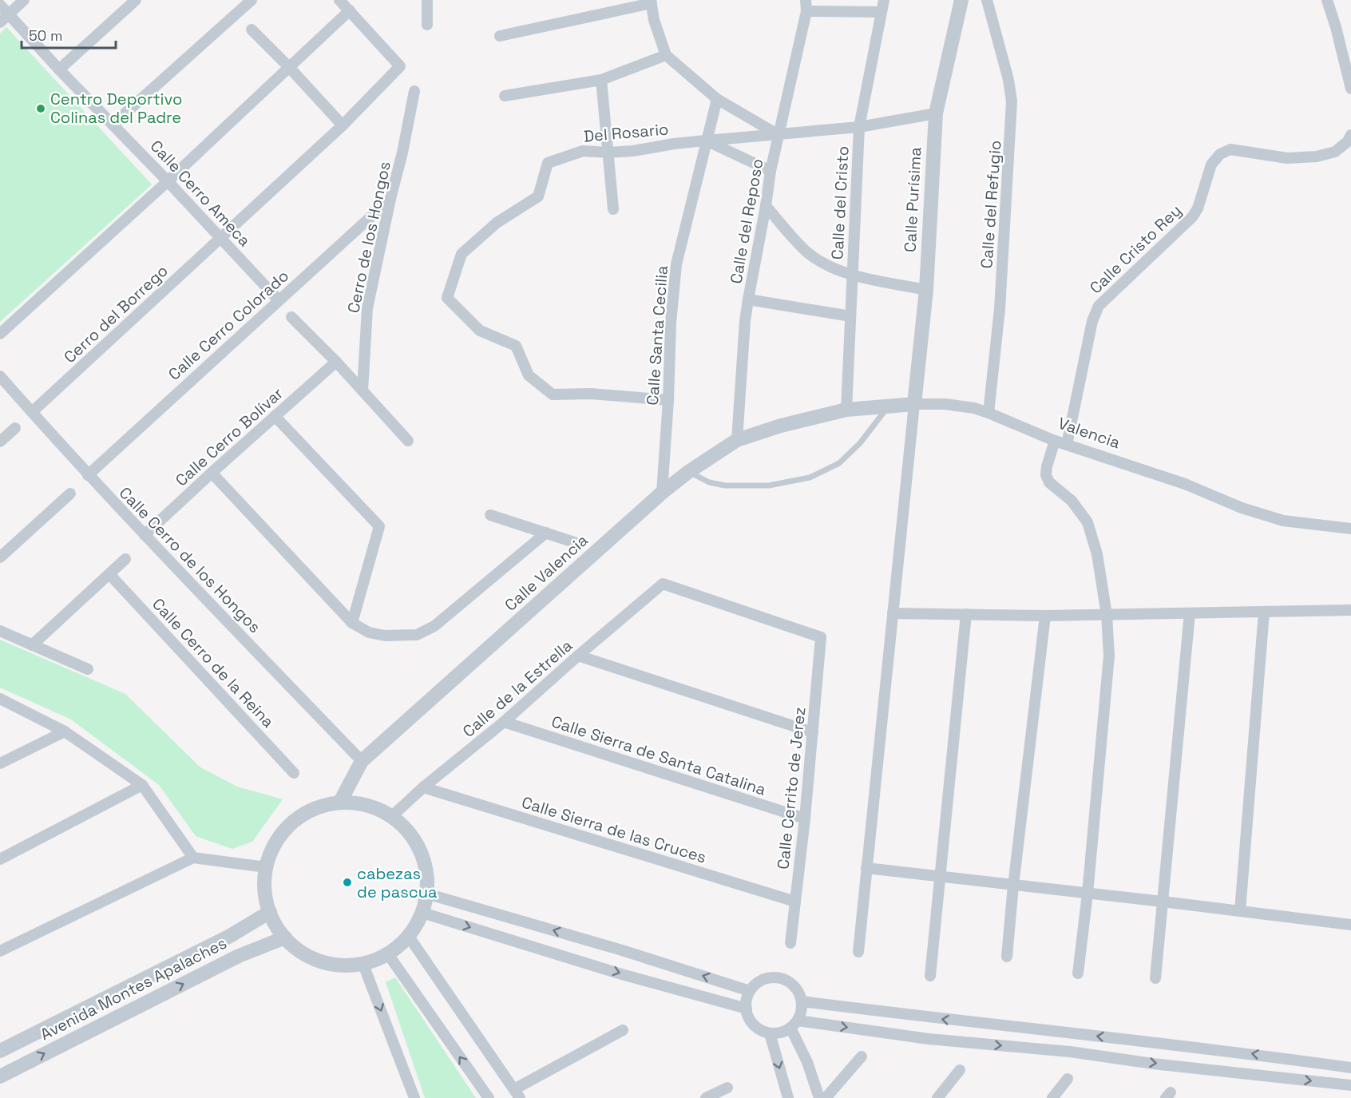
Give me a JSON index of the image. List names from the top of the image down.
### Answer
{
  "streets": {
    "street": [
      "Del Rosario",
      "Calle Cerro Ameca",
      "Calle Purísima",
      "Calle del Cristo",
      "Calle del Refugio",
      "Calle del Reposo",
      "Cerro de los Hongos",
      "Calle Cristo Rey",
      "Cerro del Borrego",
      "Calle Cerro Colorado",
      "Calle Santa Cecilia",
      "Valencia",
      "Calle Cerro Bolívar",
      "Calle Cerro de los Hongos",
      "Calle Valencia",
      "Calle Cerro de la Reina",
      "Calle de la Estrella",
      "Calle Sierra de Santa Catalina",
      "Calle Cerrito de Jerez",
      "Calle Sierra de las Cruces",
      "Avenida Montes Apalaches"
    ]
  },
  "crossings": [
    ["Del Rosario", "Calle Purísima"],
    ["Del Rosario", "Calle del Cristo"],
    ["Del Rosario", "Calle del Reposo"],
    ["Del Rosario", "Calle Santa Cecilia"],
    ["Calle Cerro Ameca", "Cerro del Borrego"],
    ["Calle Cerro Ameca", "Calle Cerro Colorado"],
    ["Calle Purísima", "Valencia"],
    ["Calle del Cristo", "Valencia"],
    ["Calle del Refugio", "Valencia"],
    ["Calle del Reposo", "Calle Valencia"],
    ["Cerro de los Hongos", "Calle Cerro Colorado"],
    ["Calle Cristo Rey", "Valencia"],
    ["Cerro del Borrego", "Calle Cerro de los Hongos"],
    ["Calle Cerro Colorado", "Calle Cerro de los Hongos"],
    ["Calle Santa Cecilia", "Calle Valencia"],
    ["Valencia", "Calle Valencia"],
    ["Calle Cerro Bolívar", "Calle Cerro de los Hongos"],
    ["Calle Cerro de los Hongos", "Calle Valencia"],
    ["Calle Valencia", "Calle de la Estrella"],
    ["Calle Valencia", "Avenida Montes Apalaches"],
    ["Calle de la Estrella", "Calle Sierra de Santa Catalina"],
    ["Calle de la Estrella", "Calle Cerrito de Jerez"],
    ["Calle de la Estrella", "Calle Sierra de las Cruces"],
    ["Calle de la Estrella", "Avenida Montes Apalaches"],
    ["Calle Sierra de Santa Catalina", "Calle Cerrito de Jerez"],
    ["Calle Cerrito de Jerez", "Calle Sierra de las Cruces"]
  ],
  "places": ["Centro Deportivo Colinas del Padre", "cabezas de pascua"],
  "scale_bar": "50 m"
}
